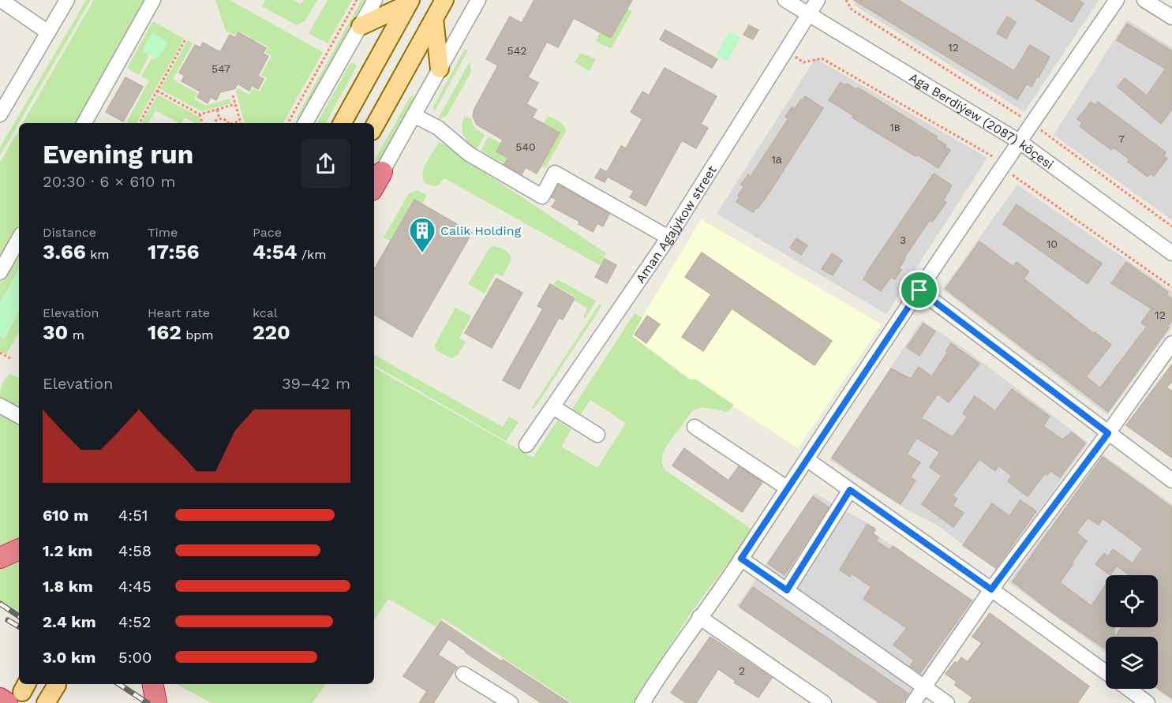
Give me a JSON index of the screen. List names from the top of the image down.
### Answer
{
  "streets": {
    "street": ["Aga Berdiýew (2087) köçesi", "Aman Agajykow street"]
  },
  "crossings": [
    ["Aga Berdiýew (2087) köçesi", "Aman Agajykow street"]
  ],
  "places": {
    "building": ["Calik Holding"]
  },
  "house_numbers": [
    "12",
    "542",
    "547",
    "1в",
    "7",
    "540",
    "1а",
    "3",
    "10",
    "12",
    "2"
  ],
  "page": {
    "heading": ["Evening run", "20:30 · 6 × 610 m"],
    "stats": [
      ["Distance", "3.66 km"],
      ["Time", "17:56"],
      ["Pace", "4:54 /km"],
      ["Elevation", "30 m"],
      ["Heart rate", "162 bpm"],
      ["kcal", "220"]
    ],
    "chart": ["Elevation", "39–42 m"],
    "list": [
      {
        "name": "610 m",
        "note": "4:51"
      },
      {
        "name": "1.2 km",
        "note": "4:58"
      },
      {
        "name": "1.8 km",
        "note": "4:45"
      },
      {
        "name": "2.4 km",
        "note": "4:52"
      },
      {
        "name": "3.0 km",
        "note": "5:00"
      }
    ]
  }
}
